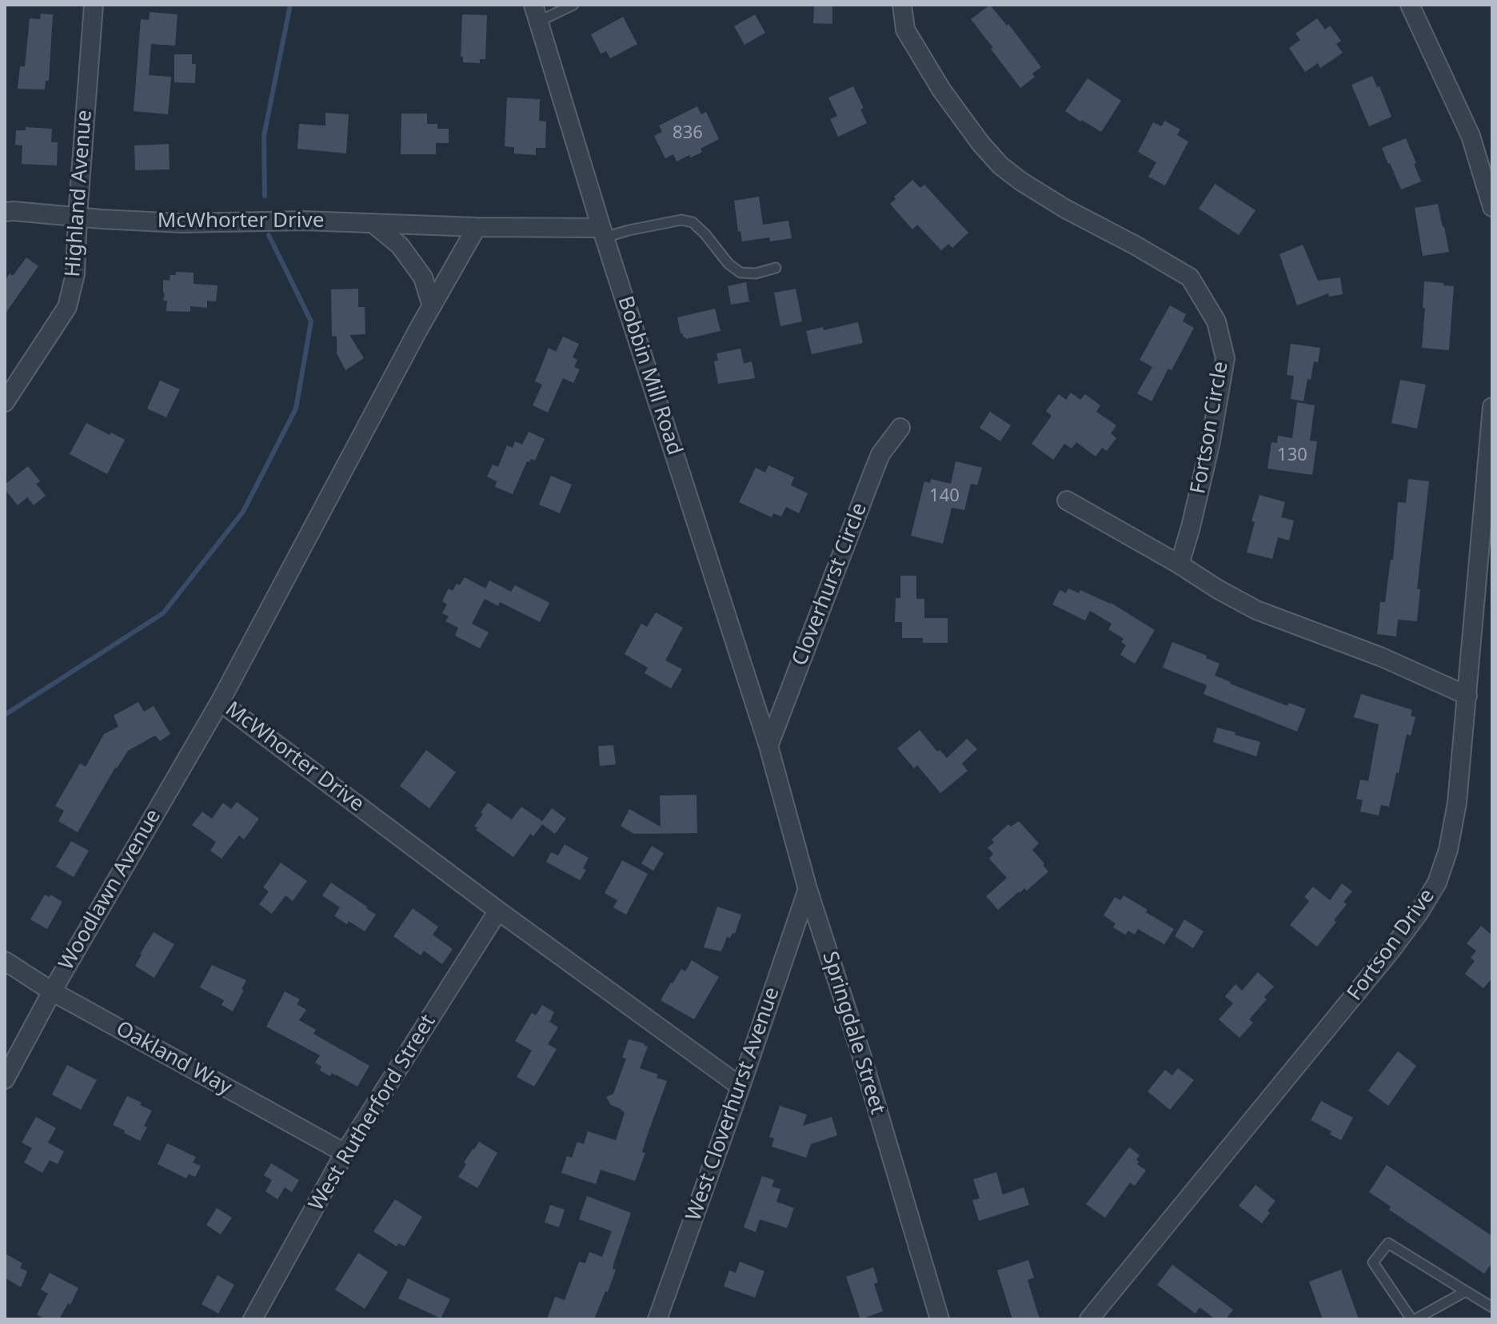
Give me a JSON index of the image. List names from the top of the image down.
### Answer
{
  "streets": {
    "street": [
      "Highland Avenue",
      "McWhorter Drive",
      "Bobbin Mill Road",
      "Fortson Circle",
      "Cloverhurst Circle",
      "Woodlawn Avenue",
      "Fortson Drive",
      "Springdale Street",
      "Oakland Way",
      "West Cloverhurst Avenue",
      "West Rutherford Street"
    ]
  },
  "crossings": [
    ["Highland Avenue", "McWhorter Drive"],
    ["McWhorter Drive", "Bobbin Mill Road"],
    ["McWhorter Drive", "Woodlawn Avenue"],
    ["McWhorter Drive", "West Cloverhurst Avenue"],
    ["McWhorter Drive", "West Rutherford Street"],
    ["Bobbin Mill Road", "Cloverhurst Circle"],
    ["Bobbin Mill Road", "Springdale Street"],
    ["Cloverhurst Circle", "Springdale Street"],
    ["Woodlawn Avenue", "Oakland Way"],
    ["Springdale Street", "West Cloverhurst Avenue"],
    ["Oakland Way", "West Rutherford Street"]
  ],
  "house_numbers": ["836", "130", "140"]
}
